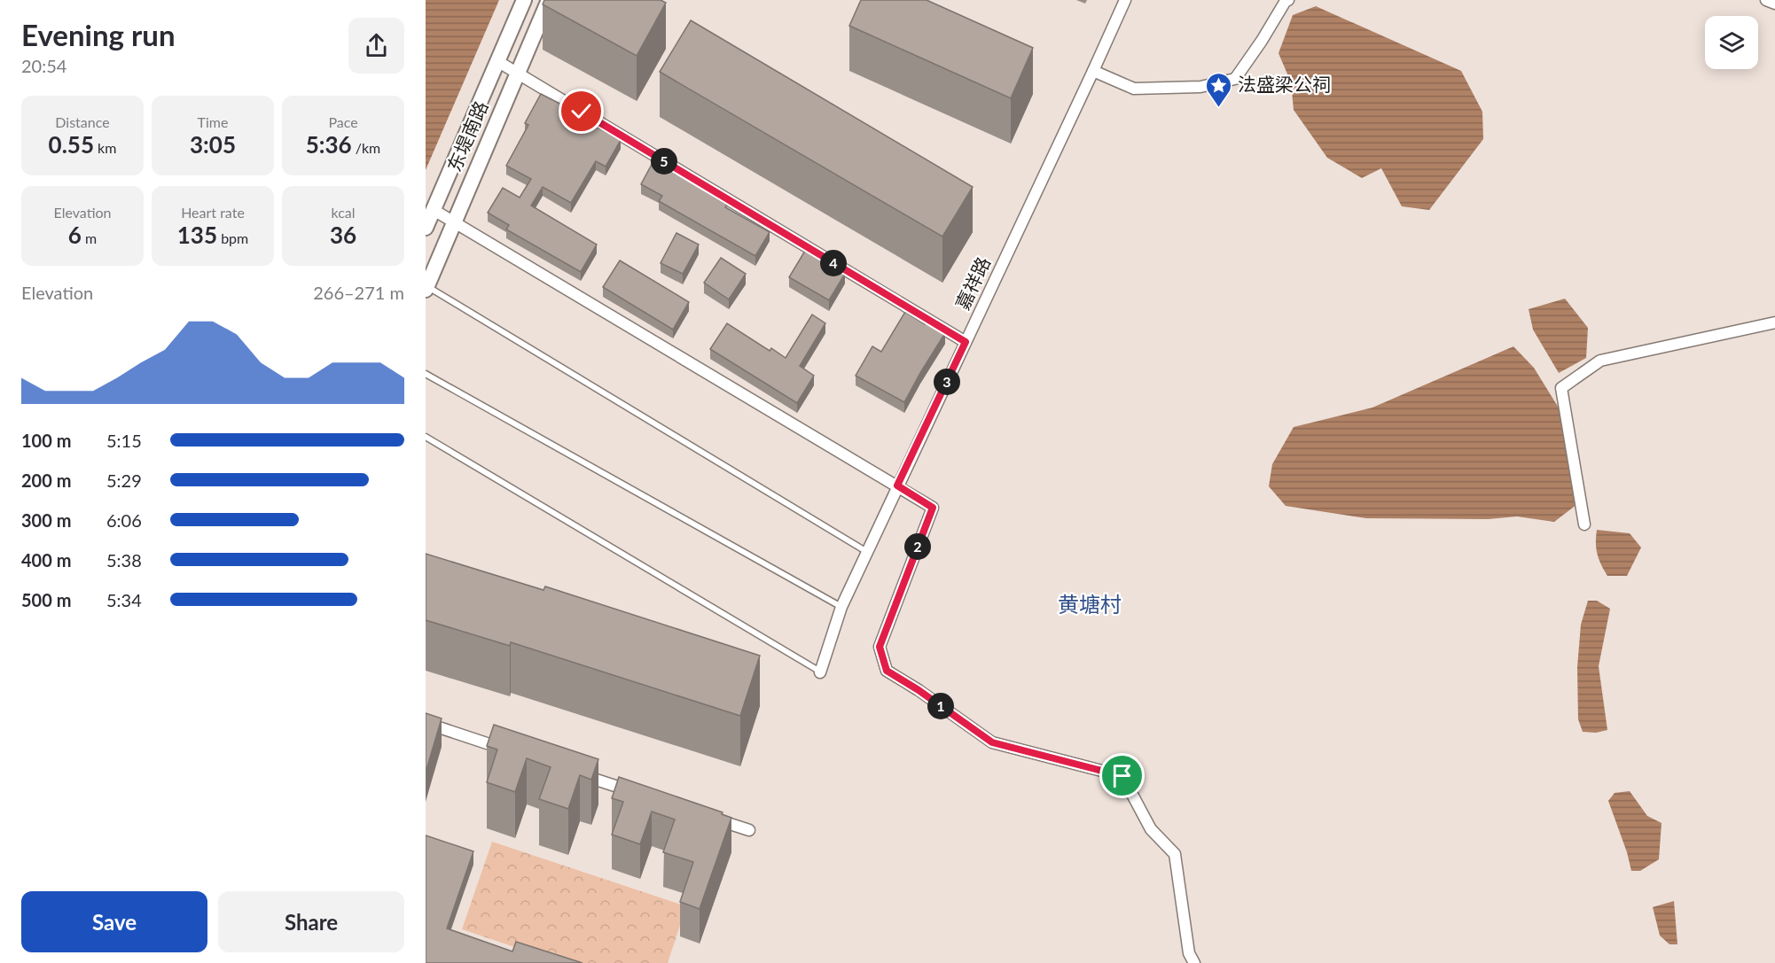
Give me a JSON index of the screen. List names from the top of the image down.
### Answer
{
  "streets": {
    "main road": ["东堤南路"],
    "street": ["嘉祥路"]
  },
  "districts": ["黄塘村"],
  "places": {
    "place": ["法盛梁公祠"]
  },
  "page": {
    "heading": ["Evening run", "20:54"],
    "stats": [
      ["Distance", "0.55 km"],
      ["Time", "3:05"],
      ["Pace", "5:36 /km"],
      ["Elevation", "6 m"],
      ["Heart rate", "135 bpm"],
      ["kcal", "36"]
    ],
    "pins": [
      "5",
      "4",
      "3",
      "2",
      "1"
    ],
    "chart": ["Elevation", "266–271 m"],
    "list": [
      {
        "name": "100 m",
        "note": "5:15"
      },
      {
        "name": "200 m",
        "note": "5:29"
      },
      {
        "name": "300 m",
        "note": "6:06"
      },
      {
        "name": "400 m",
        "note": "5:38"
      },
      {
        "name": "500 m",
        "note": "5:34"
      }
    ],
    "buttons": ["Save", "Share"]
  }
}
